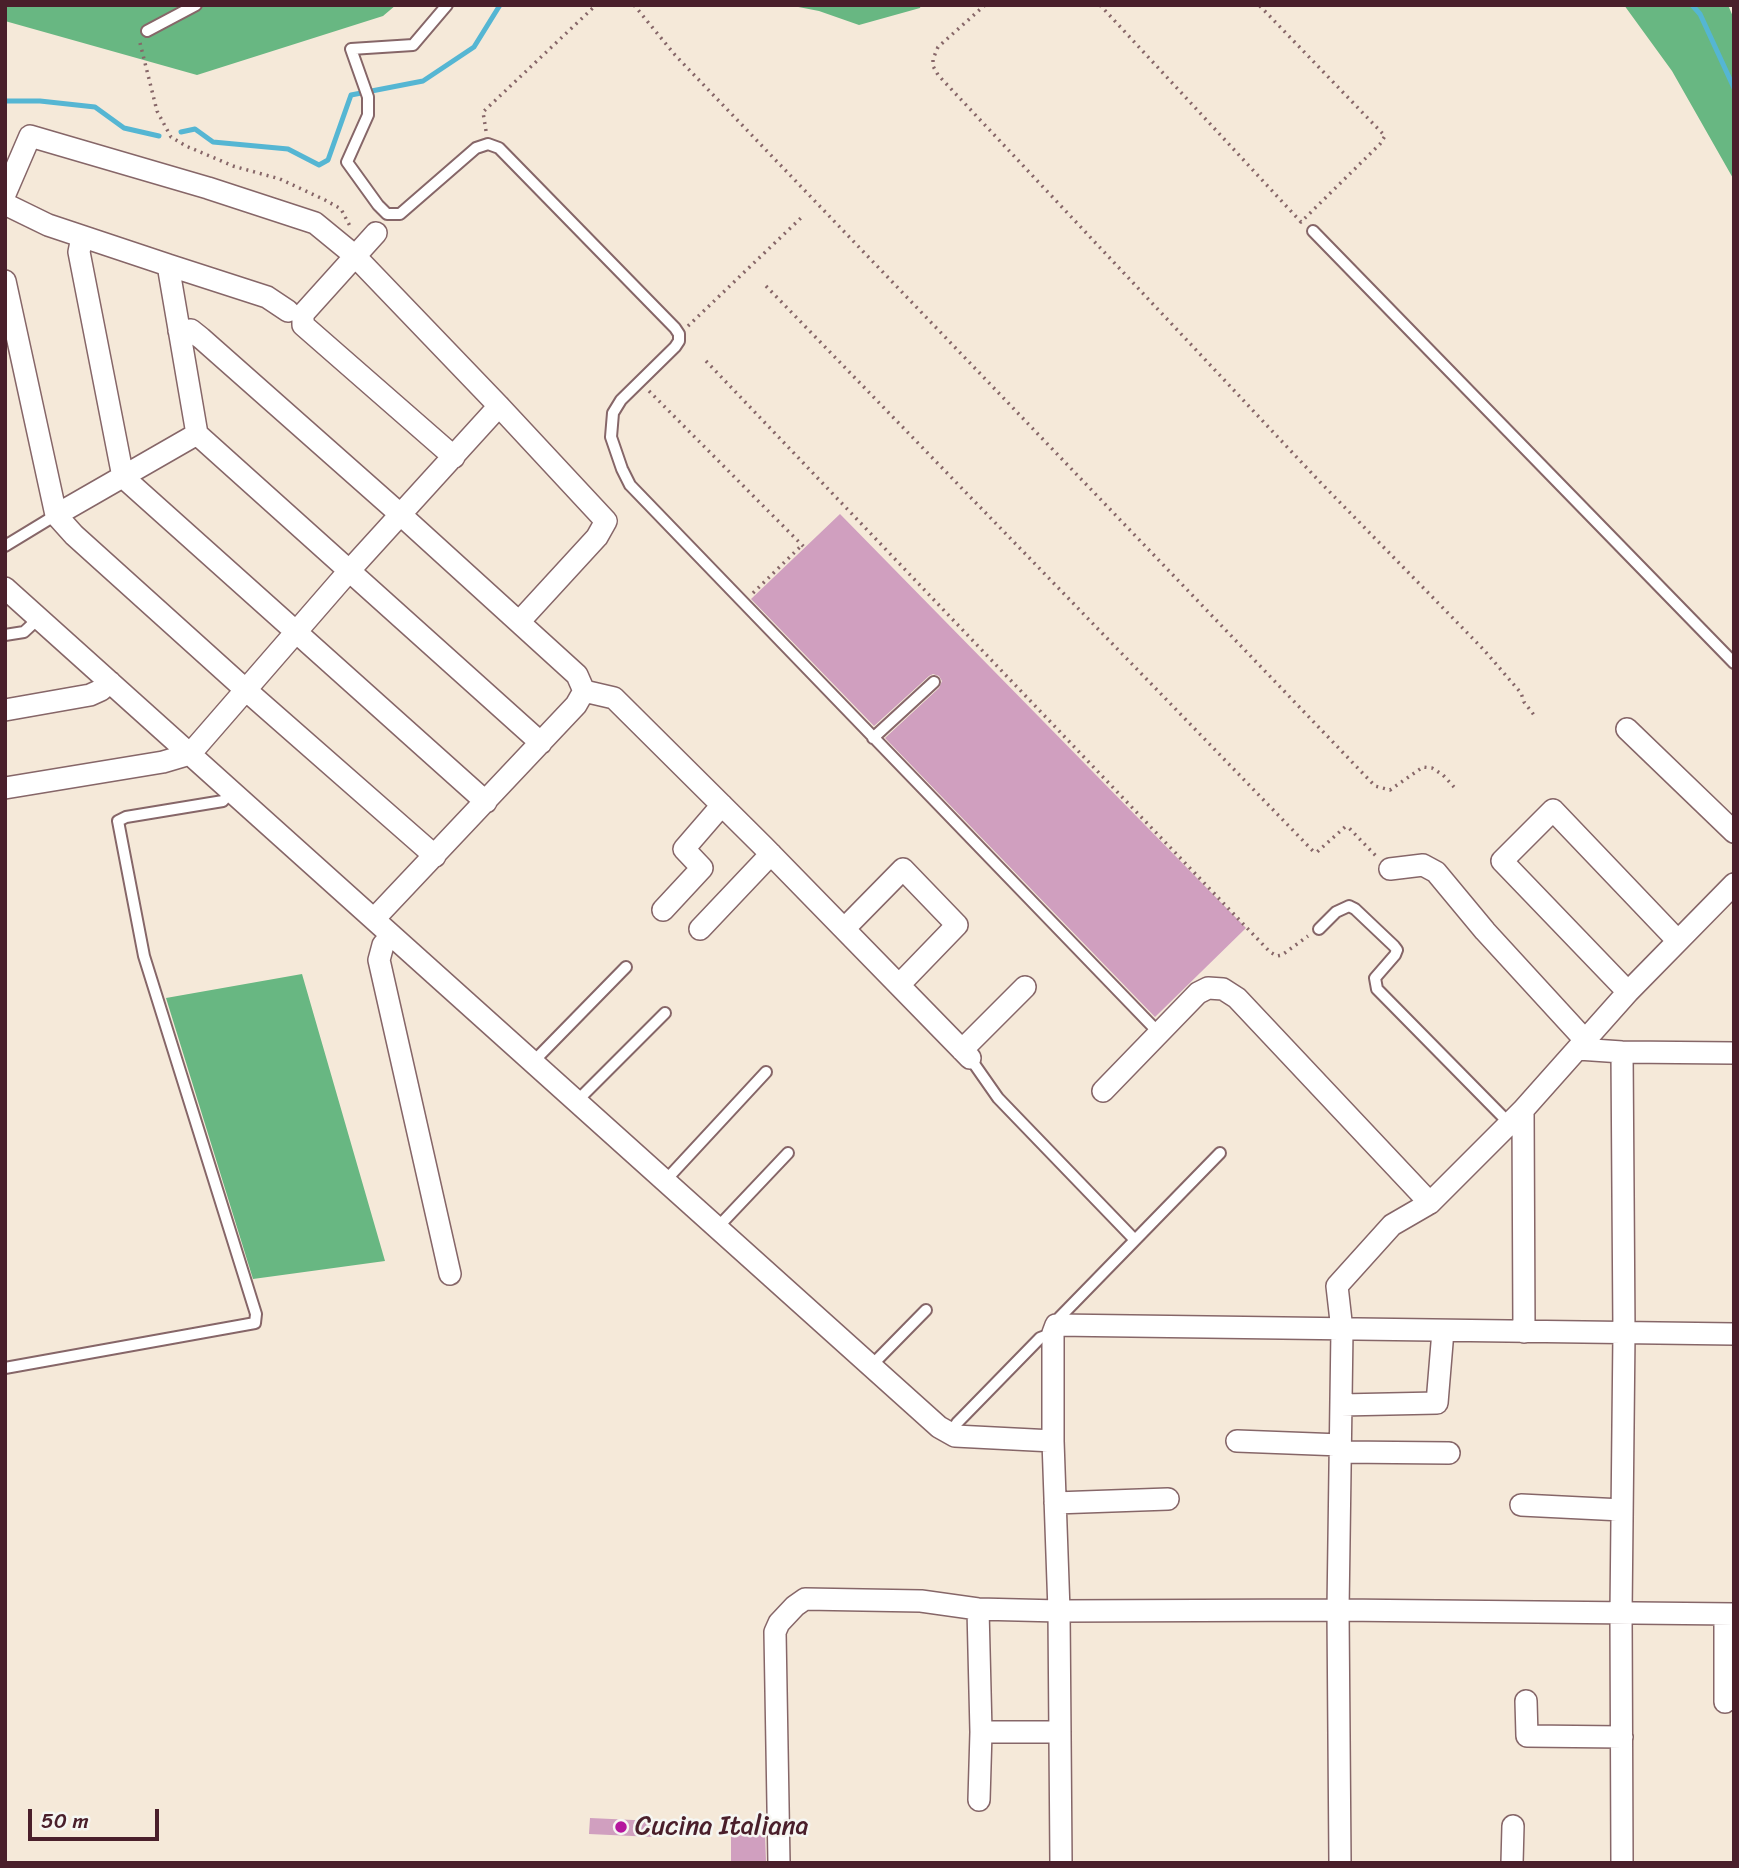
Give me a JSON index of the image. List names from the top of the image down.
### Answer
{
  "places": ["Cucina Italiana"],
  "scale_bar": "50 m"
}
